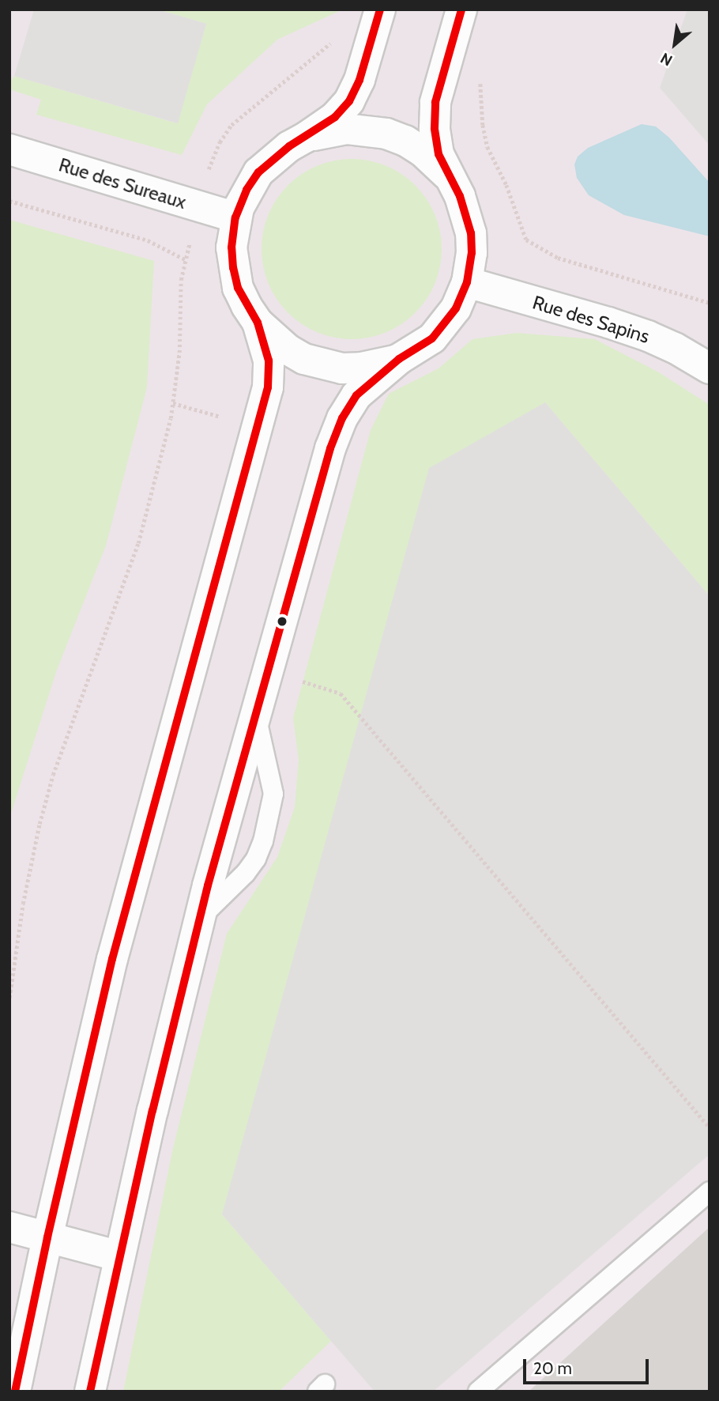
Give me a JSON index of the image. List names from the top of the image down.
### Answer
{
  "streets": {
    "street": ["Rue des Sureaux", "Rue des Sapins"]
  },
  "scale_bar": "20 m",
  "north": "bottom left"
}
